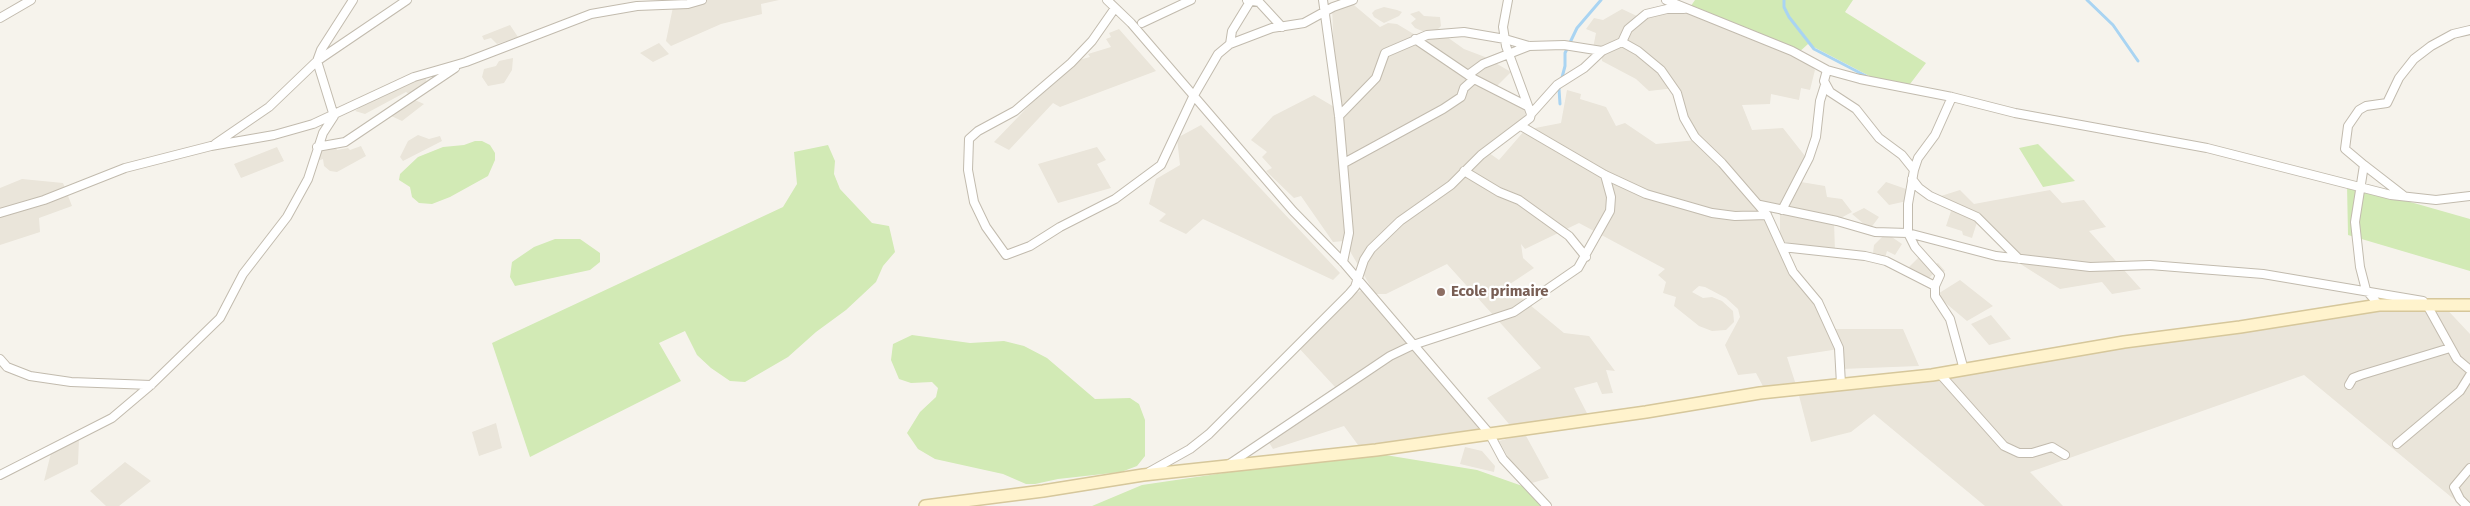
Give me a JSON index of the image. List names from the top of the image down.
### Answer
{
  "places": ["Ecole primaire"]
}
